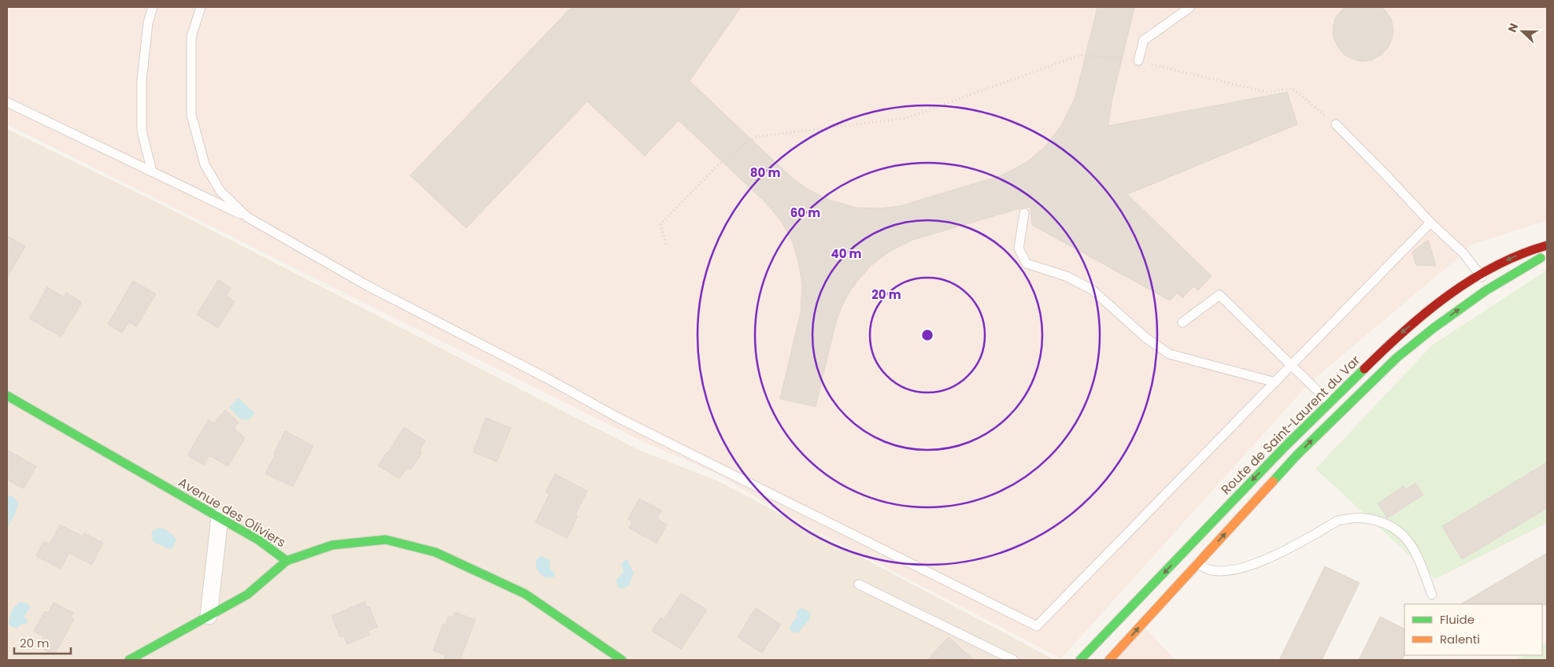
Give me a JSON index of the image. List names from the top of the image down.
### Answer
{
  "streets": {
    "main road": ["Route de Saint-Laurent du Var", "Avenue des Oliviers"]
  },
  "legend": ["Fluide", "Ralenti"],
  "scale_bar": "20 m",
  "north": "left",
  "rings": [
    "80 m",
    "60 m",
    "40 m",
    "20 m"
  ]
}
